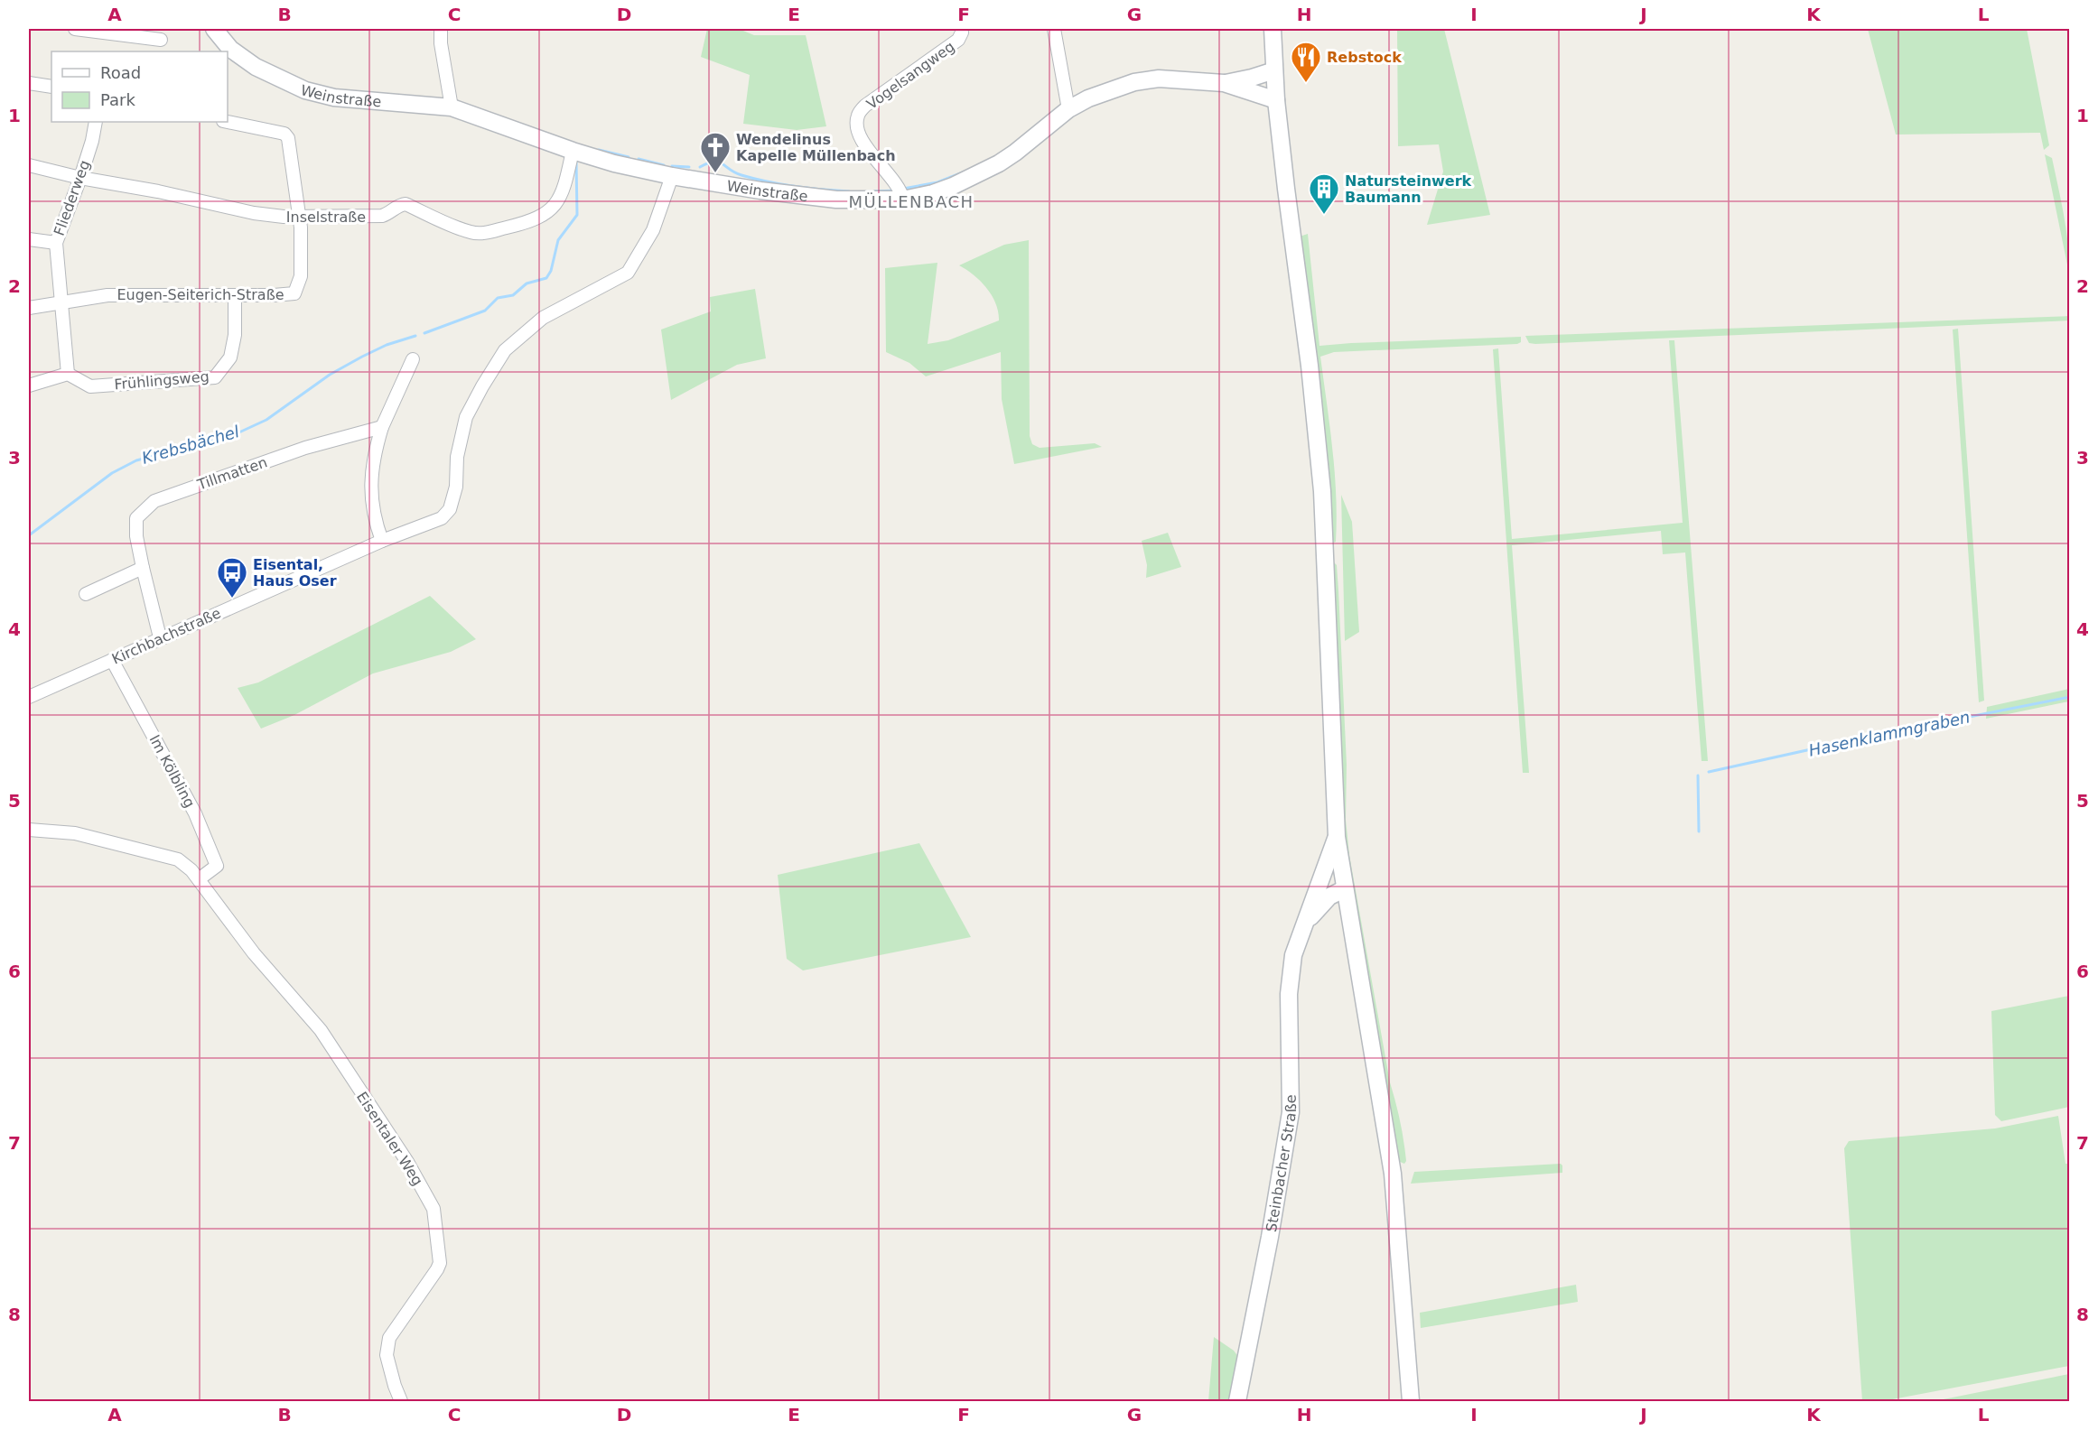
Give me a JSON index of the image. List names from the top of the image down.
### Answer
{
  "streets": {
    "street": [
      "Vogelsangweg",
      "Weinstraße",
      "Fliederweg",
      "Inselstraße",
      "Eugen-Seiterich-Straße",
      "Frühlingsweg",
      "Tillmatten",
      "Kirchbachstraße",
      "Im Kölbling",
      "Eisentaler Weg",
      "Steinbacher Straße"
    ]
  },
  "crossings": [
    ["Vogelsangweg", "Weinstraße"],
    ["Weinstraße", "Inselstraße"],
    ["Weinstraße", "Kirchbachstraße"],
    ["Fliederweg", "Inselstraße"],
    ["Fliederweg", "Eugen-Seiterich-Straße"],
    ["Fliederweg", "Frühlingsweg"],
    ["Inselstraße", "Eugen-Seiterich-Straße"],
    ["Eugen-Seiterich-Straße", "Frühlingsweg"],
    ["Tillmatten", "Kirchbachstraße"],
    ["Kirchbachstraße", "Im Kölbling"],
    ["Im Kölbling", "Eisentaler Weg"]
  ],
  "districts": ["MÜLLENBACH"],
  "water": ["Krebsbächel", "Hasenklammgraben"],
  "places": {
    "restaurant": ["Rebstock"],
    "church": ["Wendelinus Kapelle Müllenbach"],
    "building": ["Natursteinwerk Baumann"],
    "bus stop": ["Eisental, Haus Oser"]
  },
  "legend": ["Road", "Park"],
  "grid": {
    "columns": [
      "A",
      "B",
      "C",
      "D",
      "E",
      "F",
      "G",
      "H",
      "I",
      "J",
      "K",
      "L"
    ],
    "rows": [
      "1",
      "2",
      "3",
      "4",
      "5",
      "6",
      "7",
      "8"
    ]
  }
}
